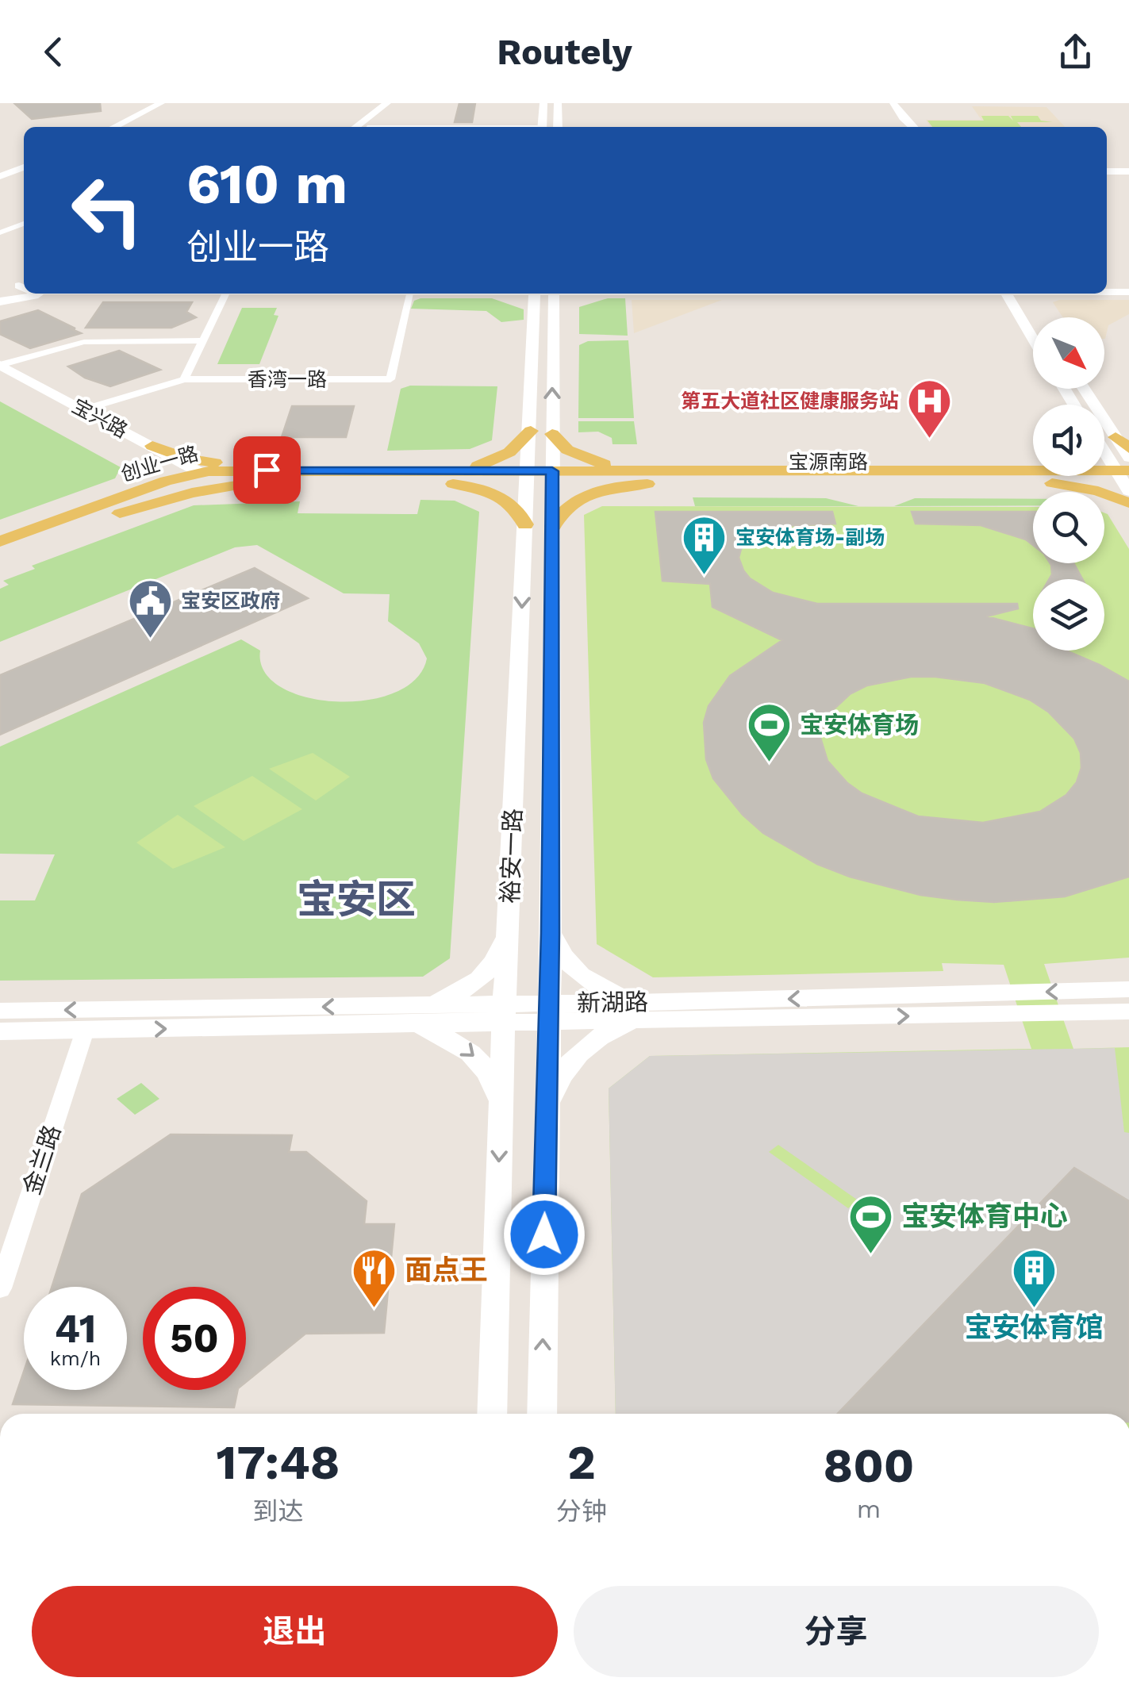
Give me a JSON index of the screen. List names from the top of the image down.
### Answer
{
  "streets": {
    "main road": [
      "宝兴路",
      "宝源南路",
      "创业一路",
      "裕安一路",
      "新湖路"
    ],
    "street": ["香湾一路", "金兰路"]
  },
  "crossings": [
    ["香湾一路", "宝兴路"],
    ["宝兴路", "创业一路"],
    ["宝源南路", "创业一路"],
    ["宝源南路", "裕安一路"],
    ["创业一路", "裕安一路"],
    ["裕安一路", "新湖路"],
    ["新湖路", "金兰路"]
  ],
  "districts": ["宝安区"],
  "places": {
    "hospital": ["第五大道社区健康服务站"],
    "building": ["宝安体育场-副场", "宝安体育馆"],
    "public building": ["宝安区政府"],
    "sports": ["宝安体育场", "宝安体育中心"],
    "restaurant": ["面点王"]
  },
  "north": "bottom right",
  "page": {
    "header": "Routely",
    "turn": ["610 m", "创业一路"],
    "speed": "41 km/h",
    "limit": "50",
    "eta": [
      "17:48",
      "到达",
      "2",
      "分钟",
      "800",
      "m"
    ],
    "buttons": ["退出", "分享"]
  }
}
